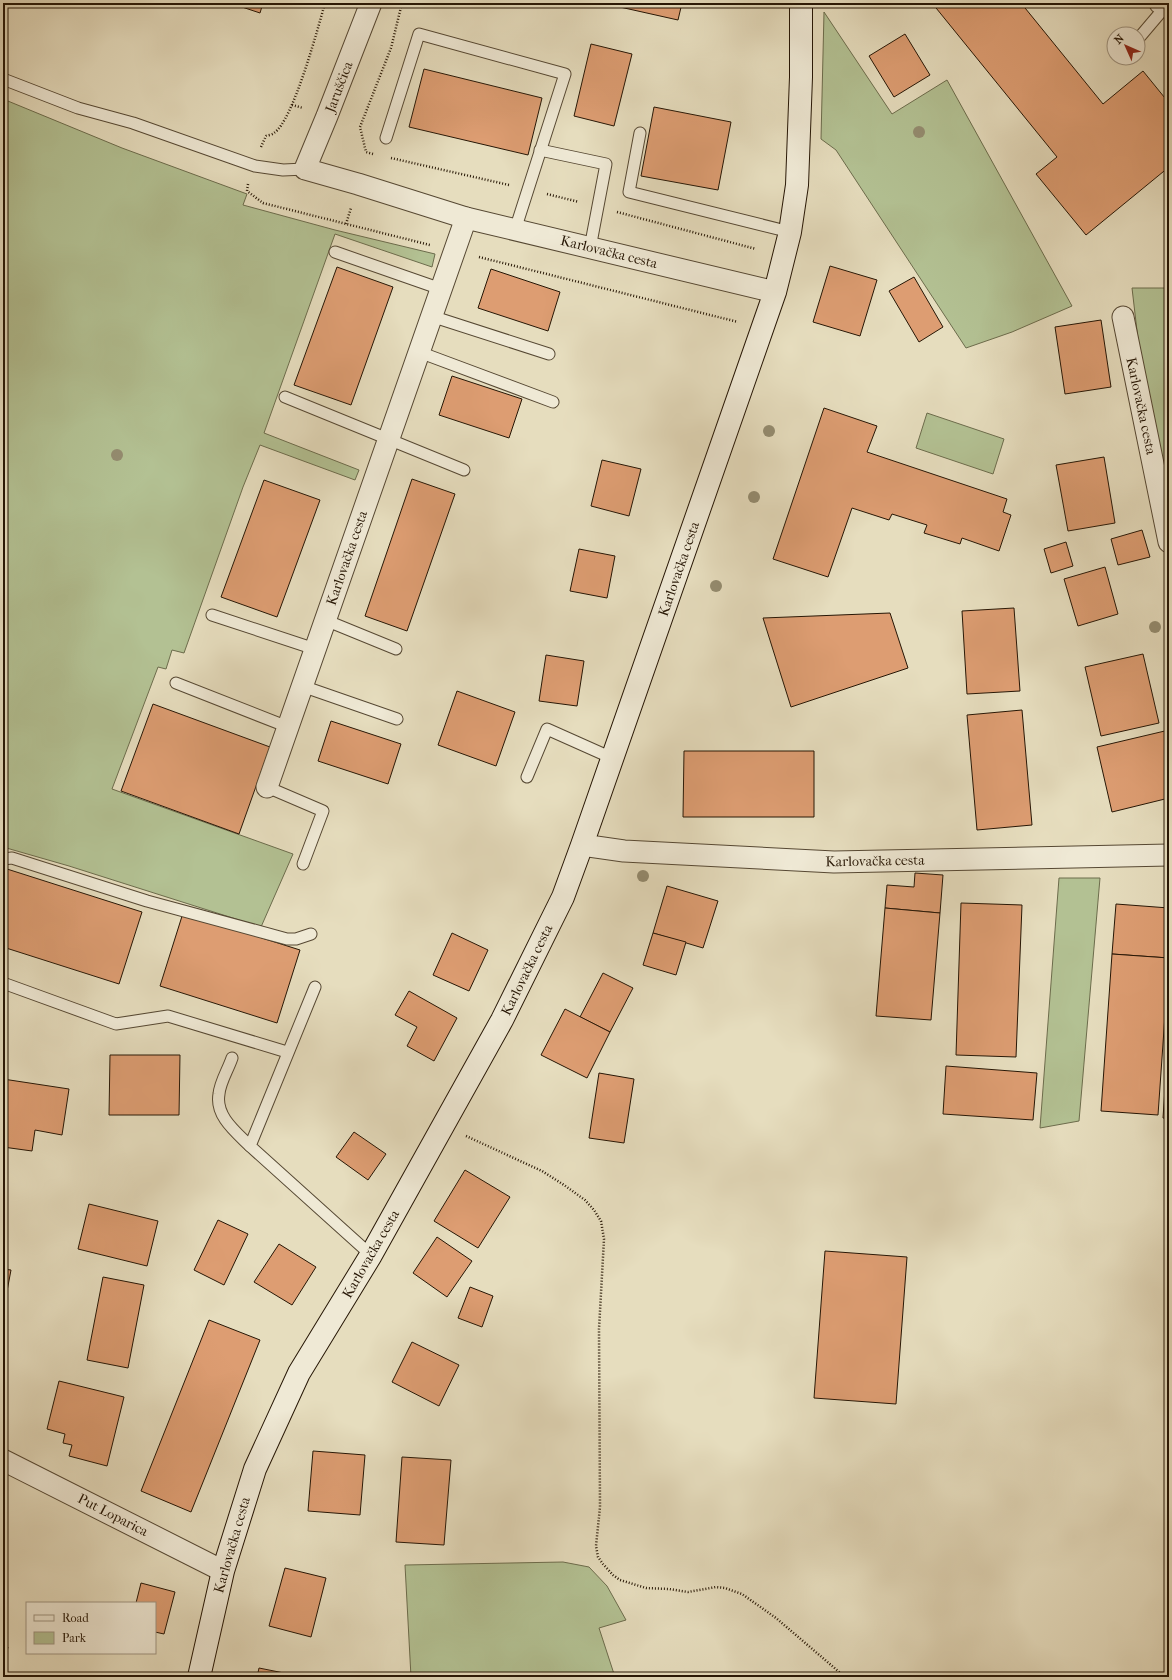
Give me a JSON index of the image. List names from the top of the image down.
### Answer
{
  "streets": {
    "street": ["Jaruščica", "Karlovačka cesta", "Put Loparica"]
  },
  "crossings": [
    ["Jaruščica", "Karlovačka cesta"],
    ["Karlovačka cesta", "Put Loparica"]
  ],
  "legend": ["Road", "Park"],
  "north": "top left"
}
